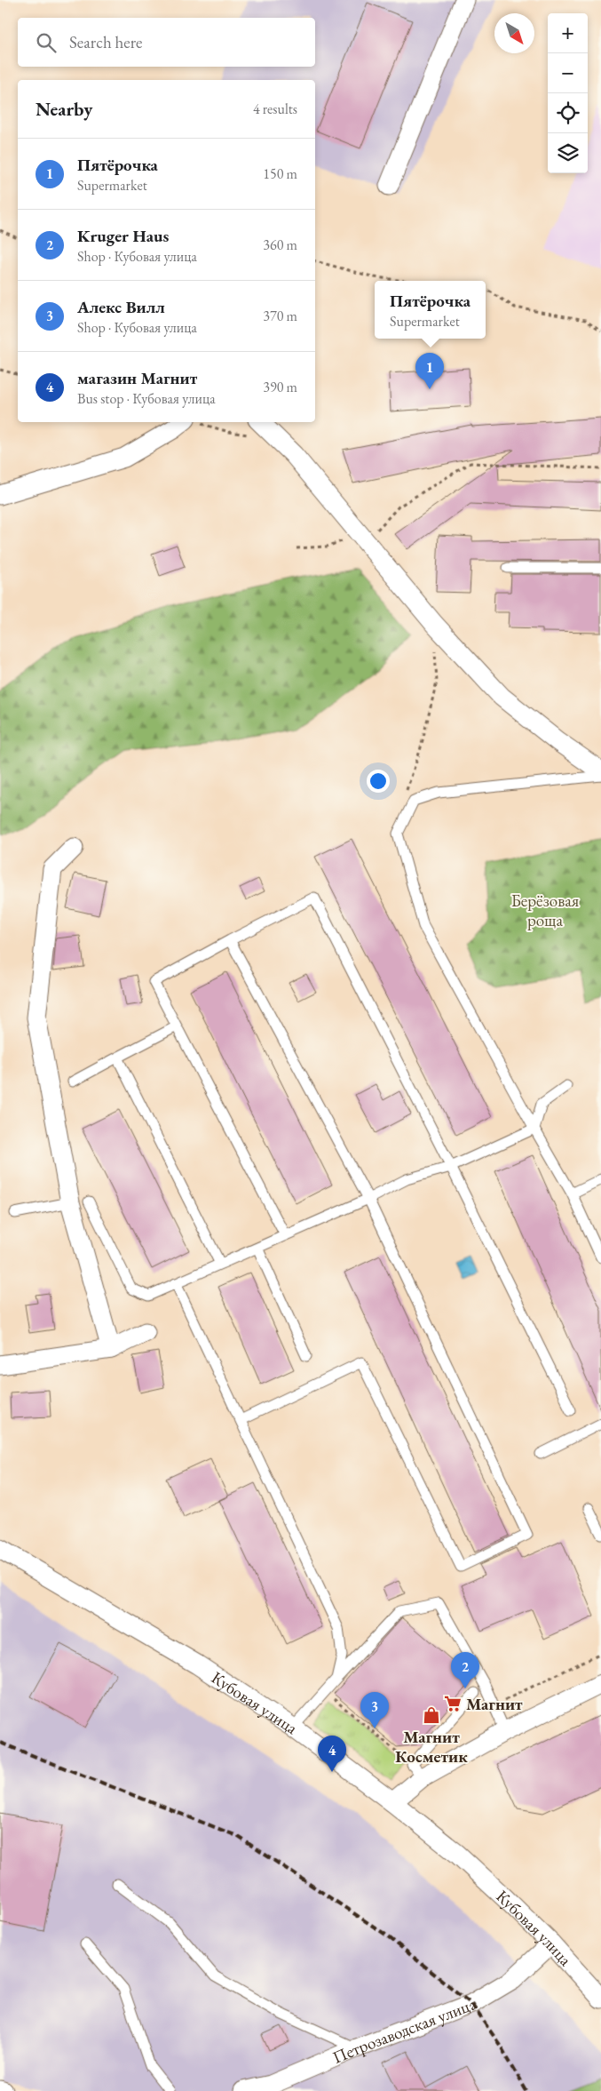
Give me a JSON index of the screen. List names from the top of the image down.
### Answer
{
  "streets": {
    "street": ["Кубовая улица", "Петрозаводская улица"]
  },
  "crossings": [
    ["Кубовая улица", "Петрозаводская улица"]
  ],
  "parks": ["Берёзовая роща"],
  "places": {
    "supermarket": ["Магнит"],
    "shop": ["Магнит Косметик"]
  },
  "north": "bottom right",
  "page": {
    "map_buttons": ["+", "−"],
    "search": "Search here",
    "heading": ["Nearby", "4 results"],
    "list": [
      {
        "mark": "1",
        "name": "Пятёрочка",
        "note": "Supermarket",
        "value": "150 m"
      },
      {
        "mark": "2",
        "name": "Kruger Haus",
        "note": "Shop · Кубовая улица",
        "value": "360 m"
      },
      {
        "mark": "3",
        "name": "Алекс Вилл",
        "note": "Shop · Кубовая улица",
        "value": "370 m"
      },
      {
        "mark": "4",
        "name": "магазин Магнит",
        "note": "Bus stop · Кубовая улица",
        "value": "390 m"
      }
    ],
    "popup": ["Пятёрочка", "Supermarket"],
    "pins": [
      "1",
      "2",
      "3",
      "4"
    ]
  }
}
